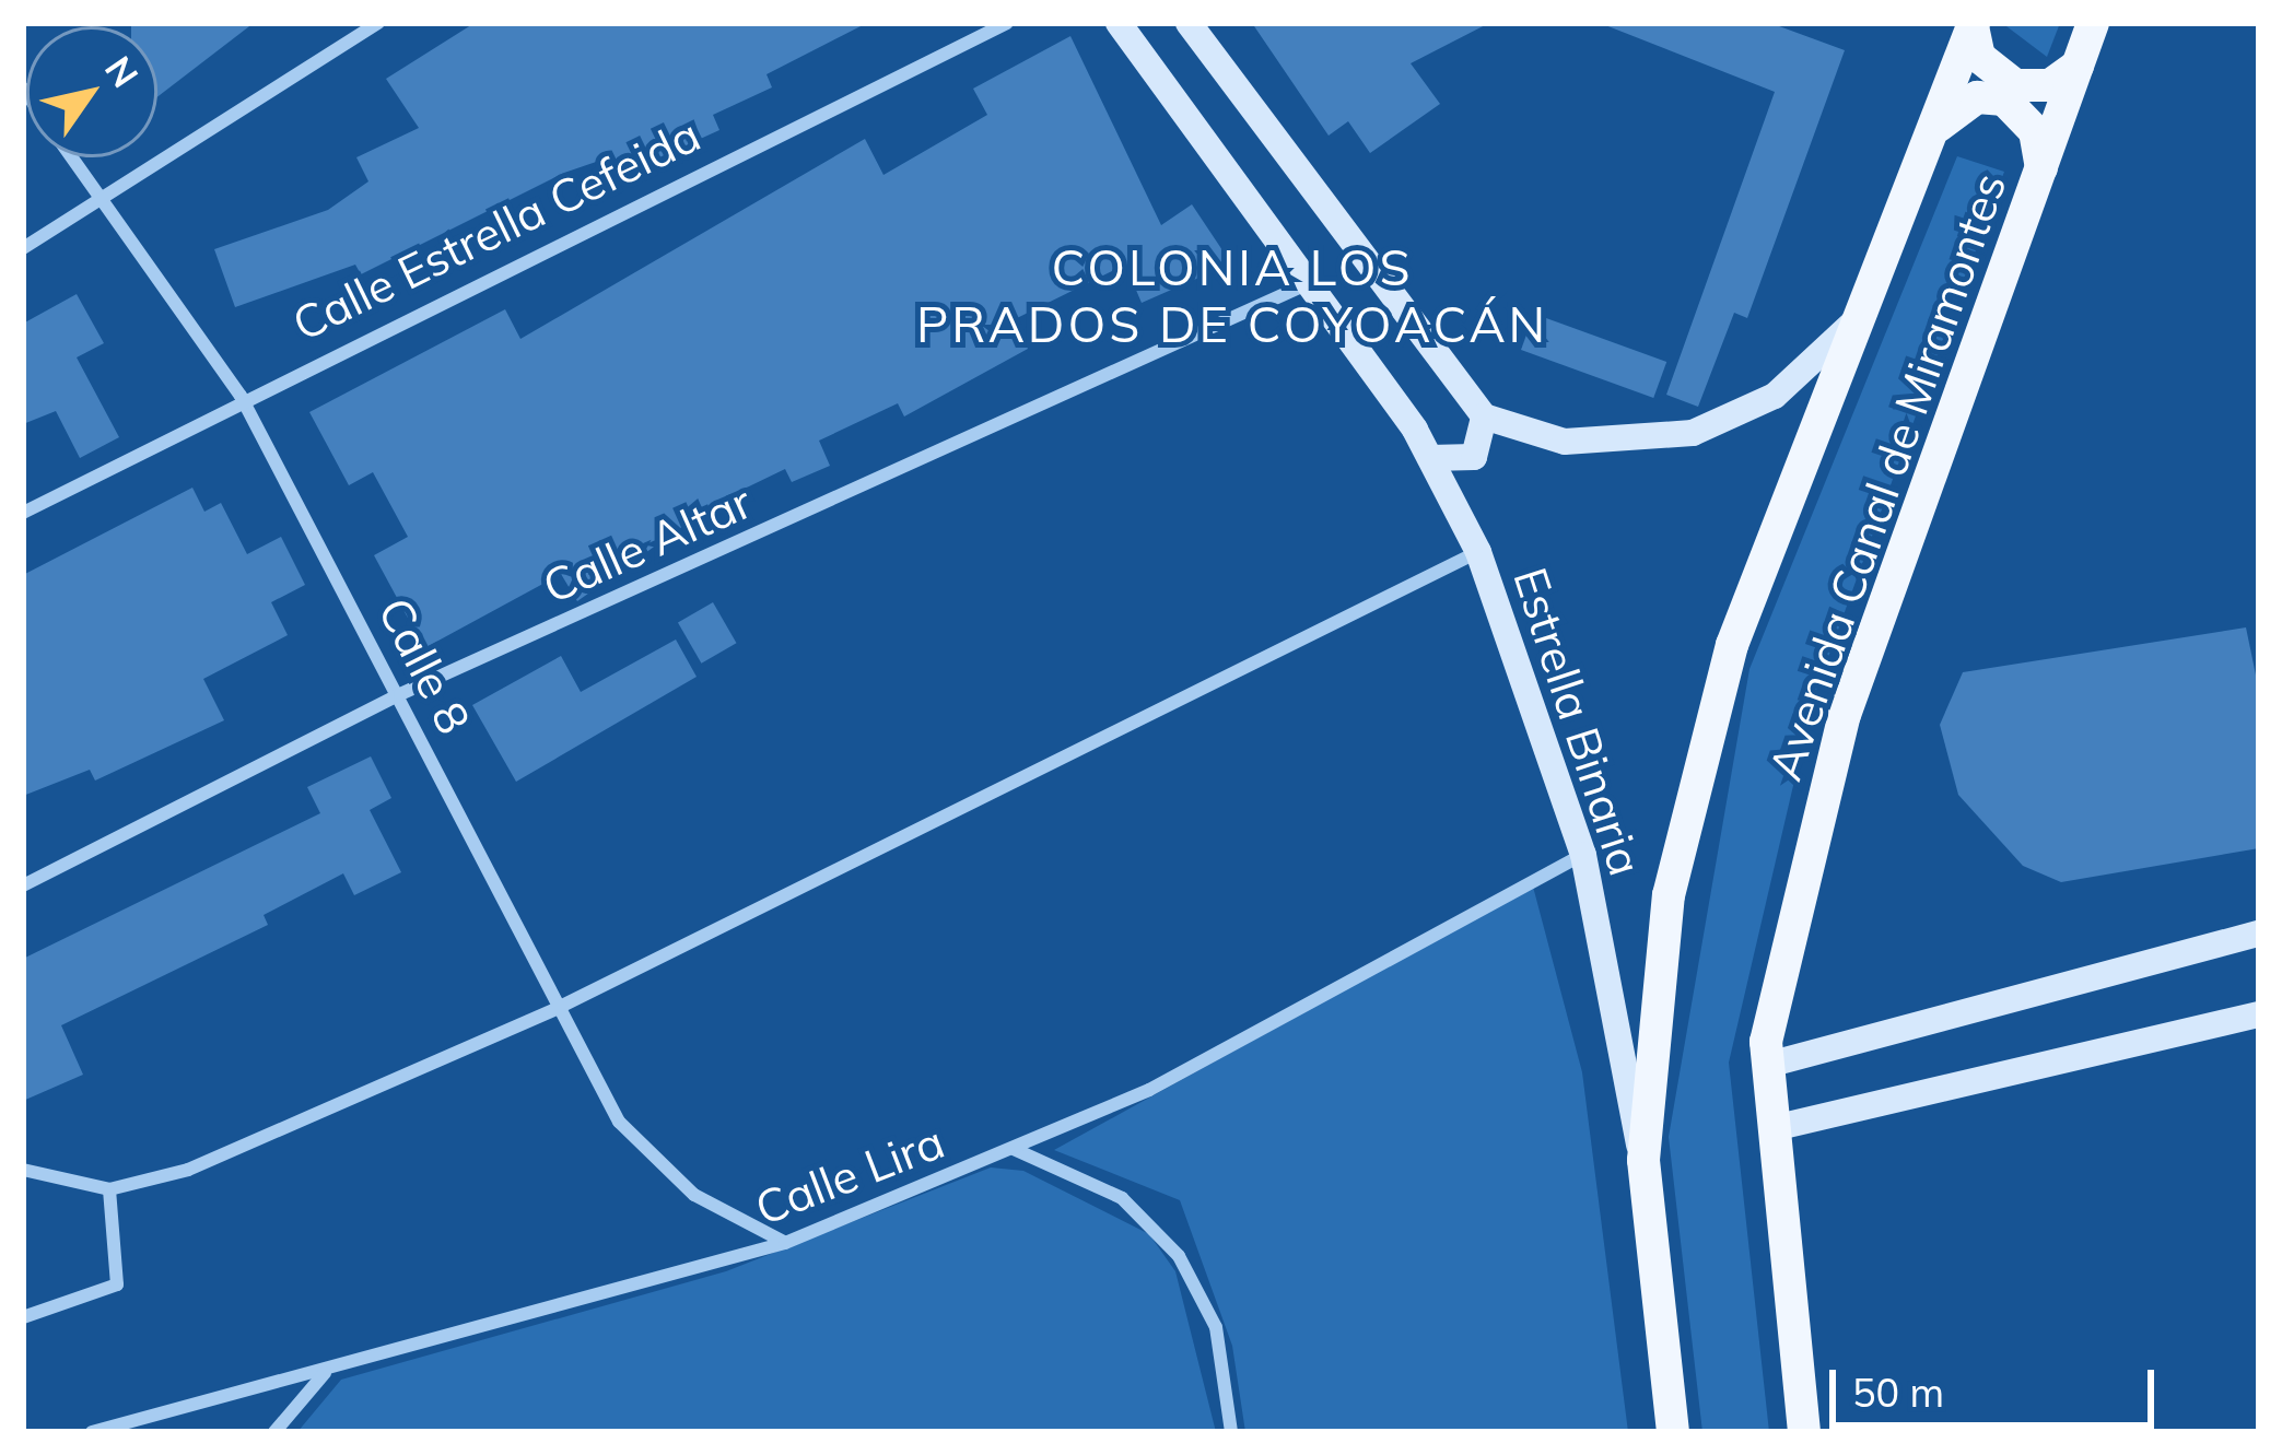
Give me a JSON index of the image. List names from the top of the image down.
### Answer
{
  "streets": {
    "main road": ["Avenida Canal de Miramontes"],
    "street": [
      "Calle Estrella Cefeida",
      "Calle Altar",
      "Calle 8",
      "Estrella Binaria",
      "Calle Lira"
    ]
  },
  "crossings": [
    ["Calle Estrella Cefeida", "Calle 8"],
    ["Avenida Canal de Miramontes", "Estrella Binaria"],
    ["Calle Altar", "Calle 8"],
    ["Calle Altar", "Estrella Binaria"],
    ["Calle 8", "Calle Lira"],
    ["Estrella Binaria", "Calle Lira"]
  ],
  "districts": ["COLONIA LOS PRADOS DE COYOACÁN"],
  "scale_bar": "50 m",
  "north": "top right"
}
